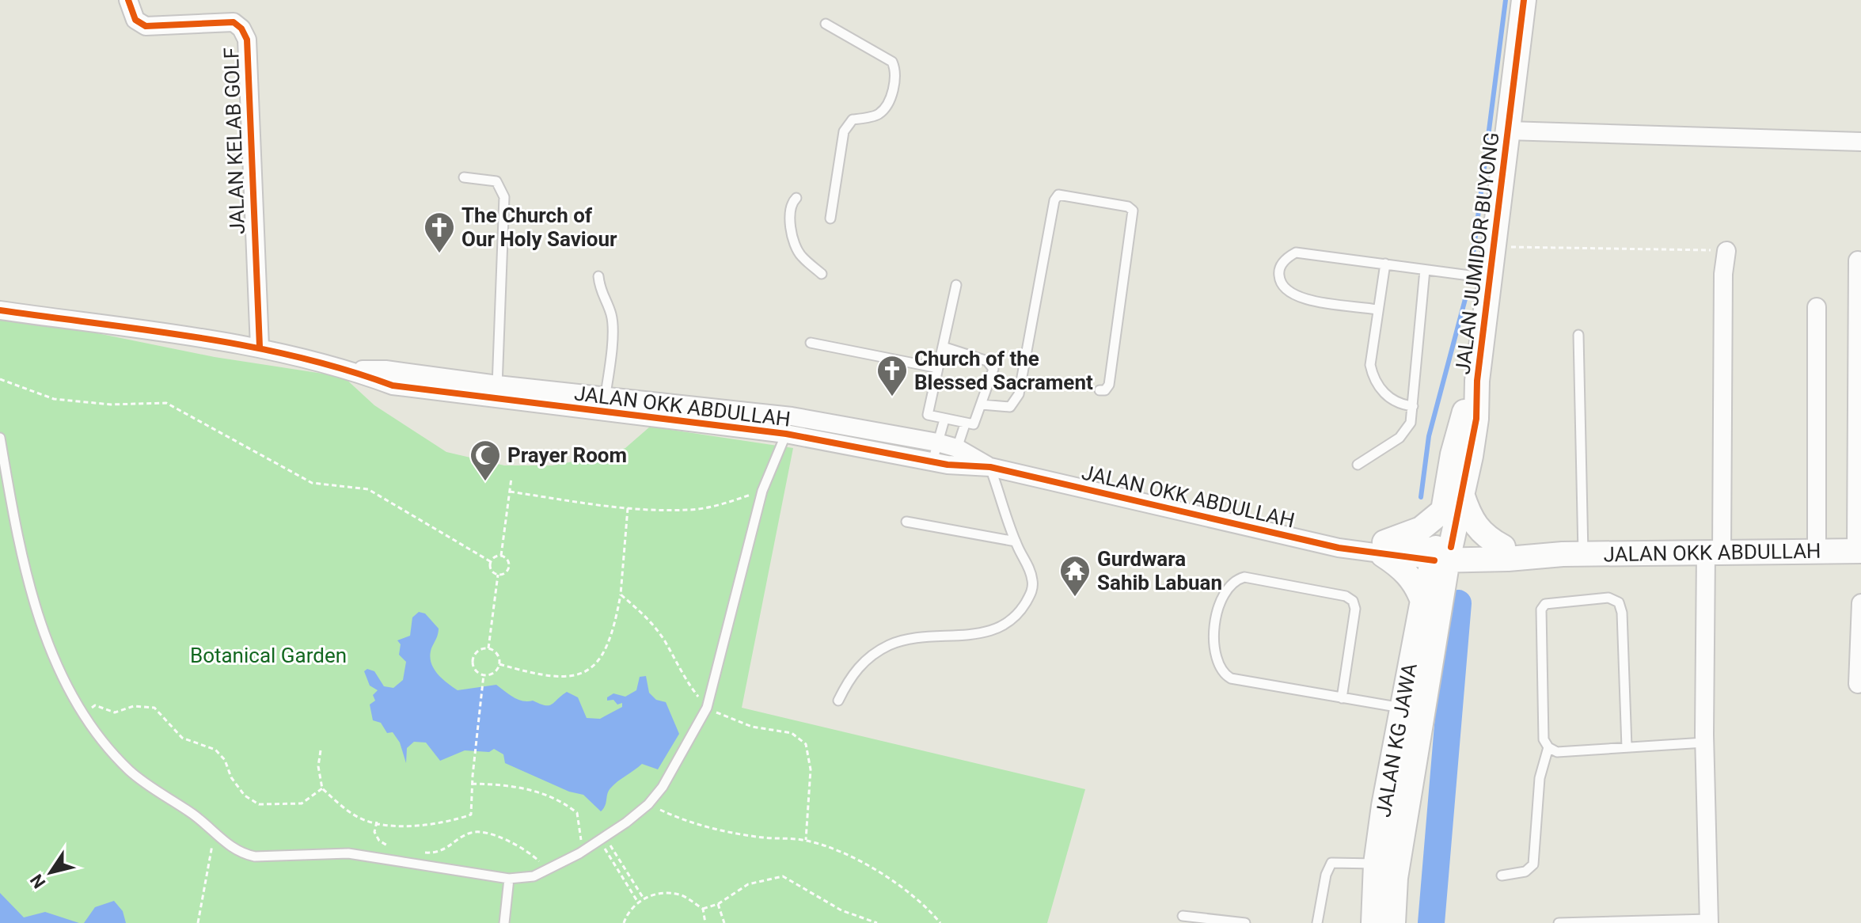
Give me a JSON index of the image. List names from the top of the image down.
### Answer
{
  "streets": {
    "main road": ["JALAN JUMIDOR BUYONG", "JALAN OKK ABDULLAH", "JALAN KG JAWA"],
    "street": ["JALAN KELAB GOLF"]
  },
  "crossings": [
    ["JALAN KELAB GOLF", "JALAN OKK ABDULLAH"],
    ["JALAN JUMIDOR BUYONG", "JALAN OKK ABDULLAH"],
    ["JALAN JUMIDOR BUYONG", "JALAN KG JAWA"],
    ["JALAN OKK ABDULLAH", "JALAN KG JAWA"]
  ],
  "parks": ["Botanical Garden"],
  "places": {
    "church": ["The Church of Our Holy Saviour", "Church of the Blessed Sacrament"],
    "mosque": ["Prayer Room"],
    "temple": ["Gurdwara Sahib Labuan"]
  },
  "north": "bottom left"
}
